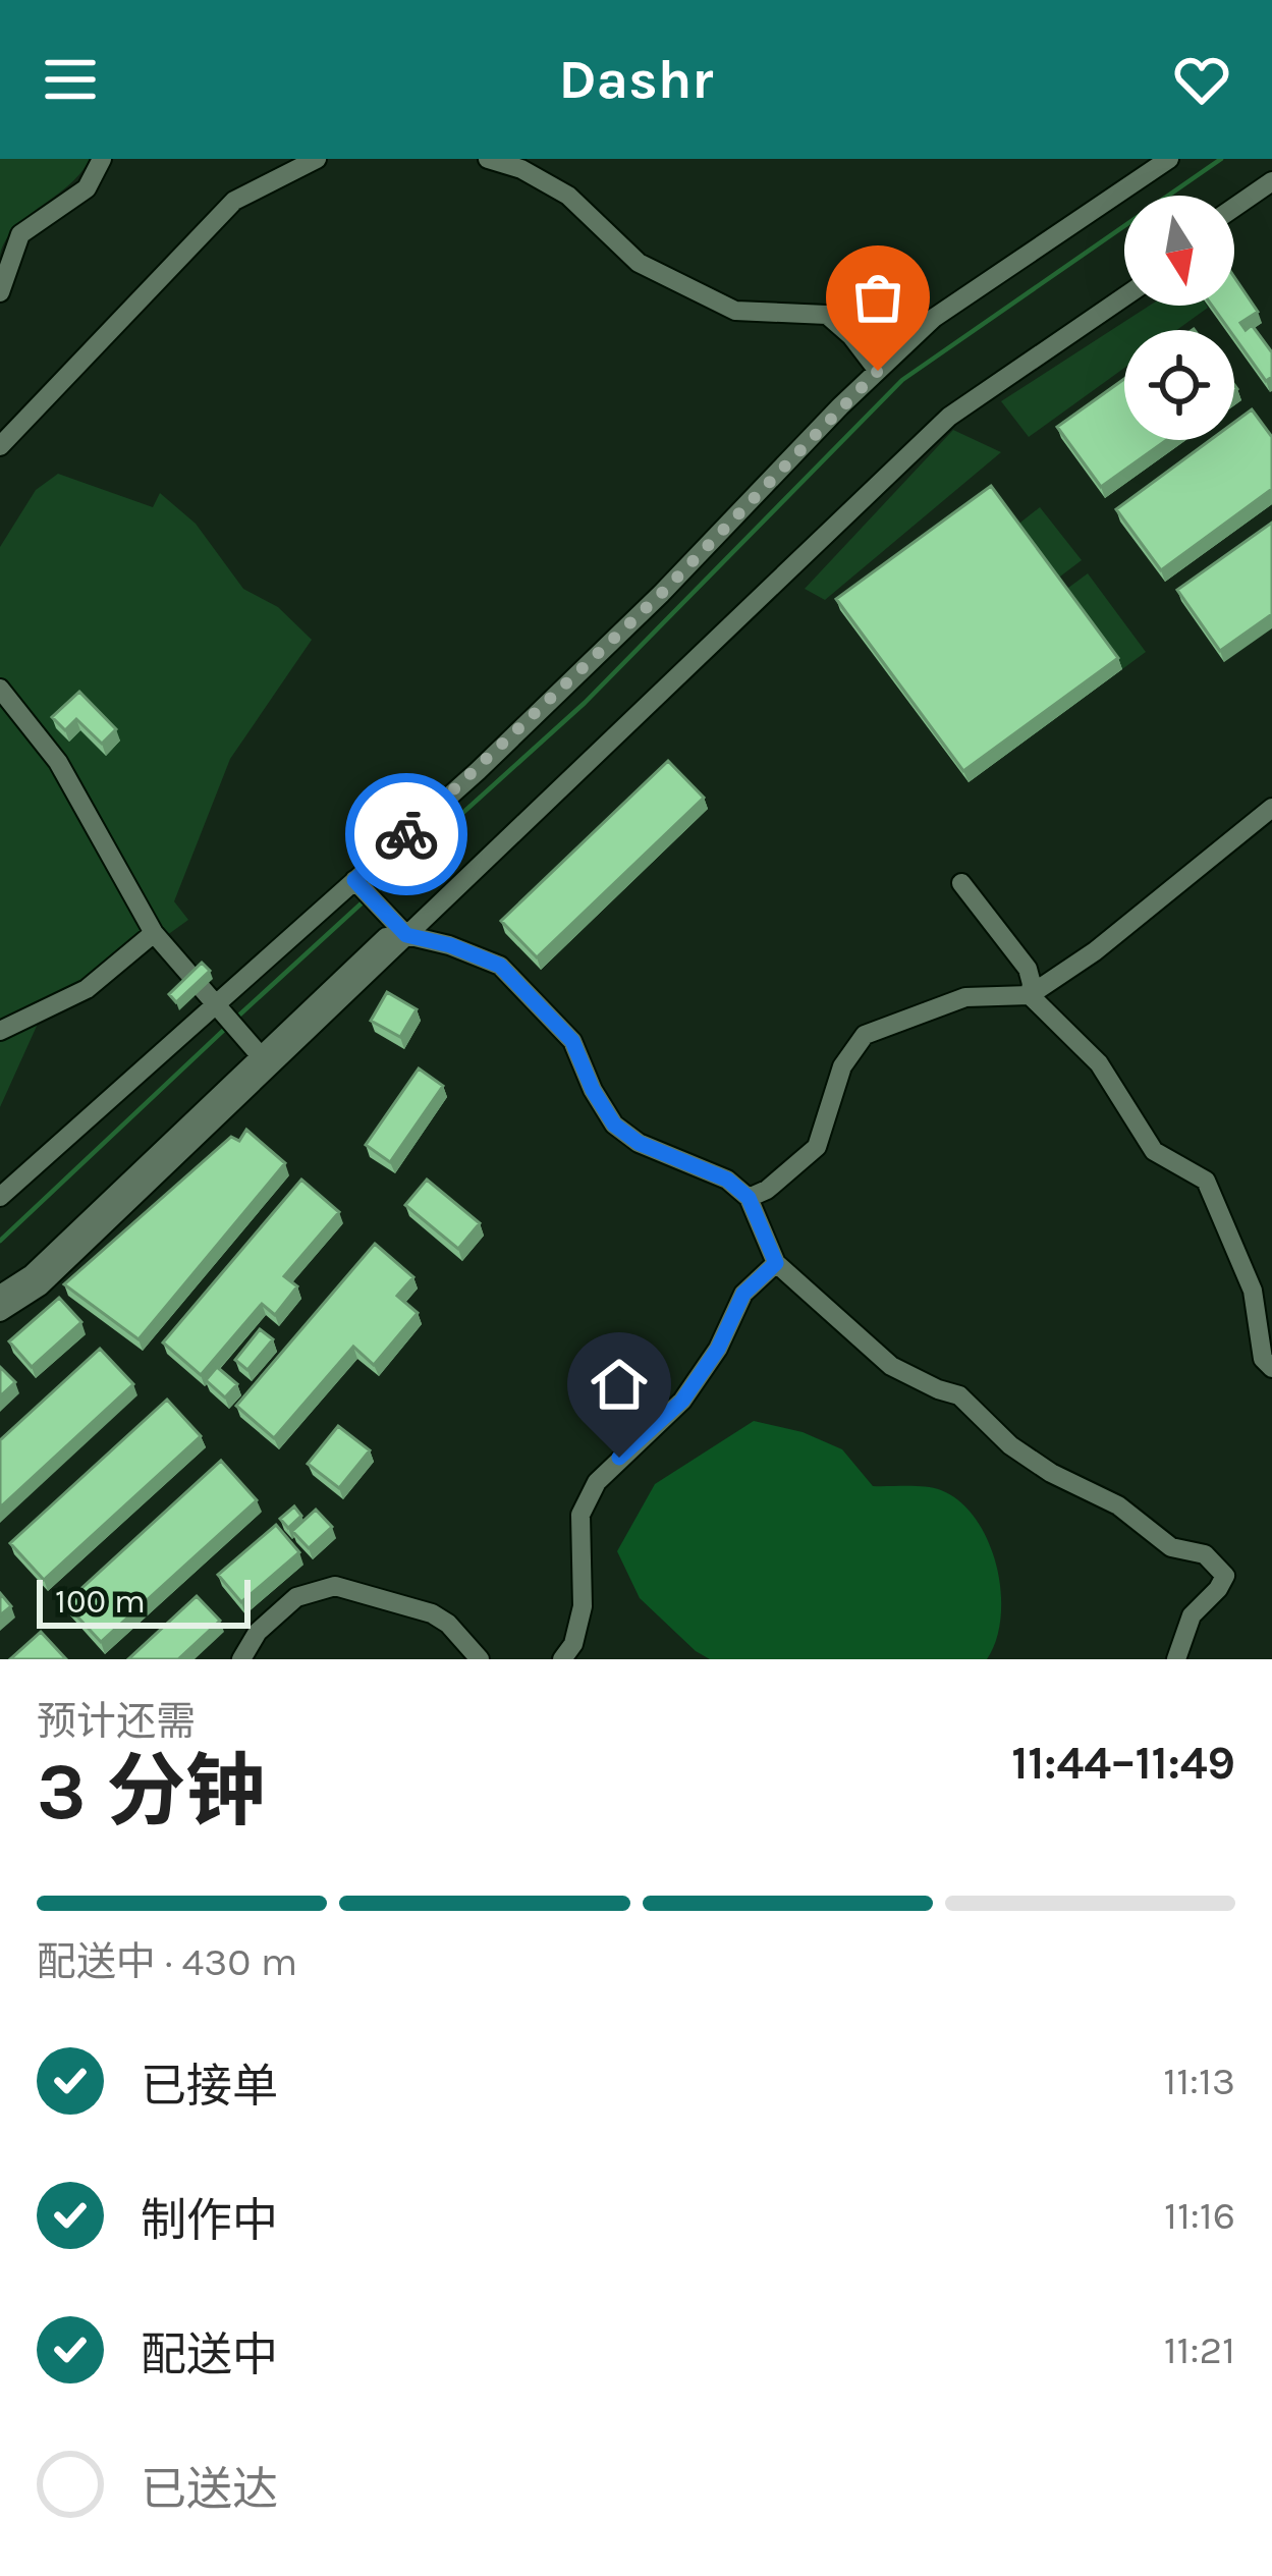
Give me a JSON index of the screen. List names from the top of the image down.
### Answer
{
  "scale_bar": "100 m",
  "north": "bottom",
  "page": {
    "header": "Dashr",
    "scale": "100 m",
    "heading": ["3 分钟", "预计还需", "11:44–11:49"],
    "bar": "配送中 · 430 m",
    "list": [
      ["已接单", "11:13"],
      ["制作中", "11:16"],
      ["配送中", "11:21"],
      "已送达"
    ]
  }
}
